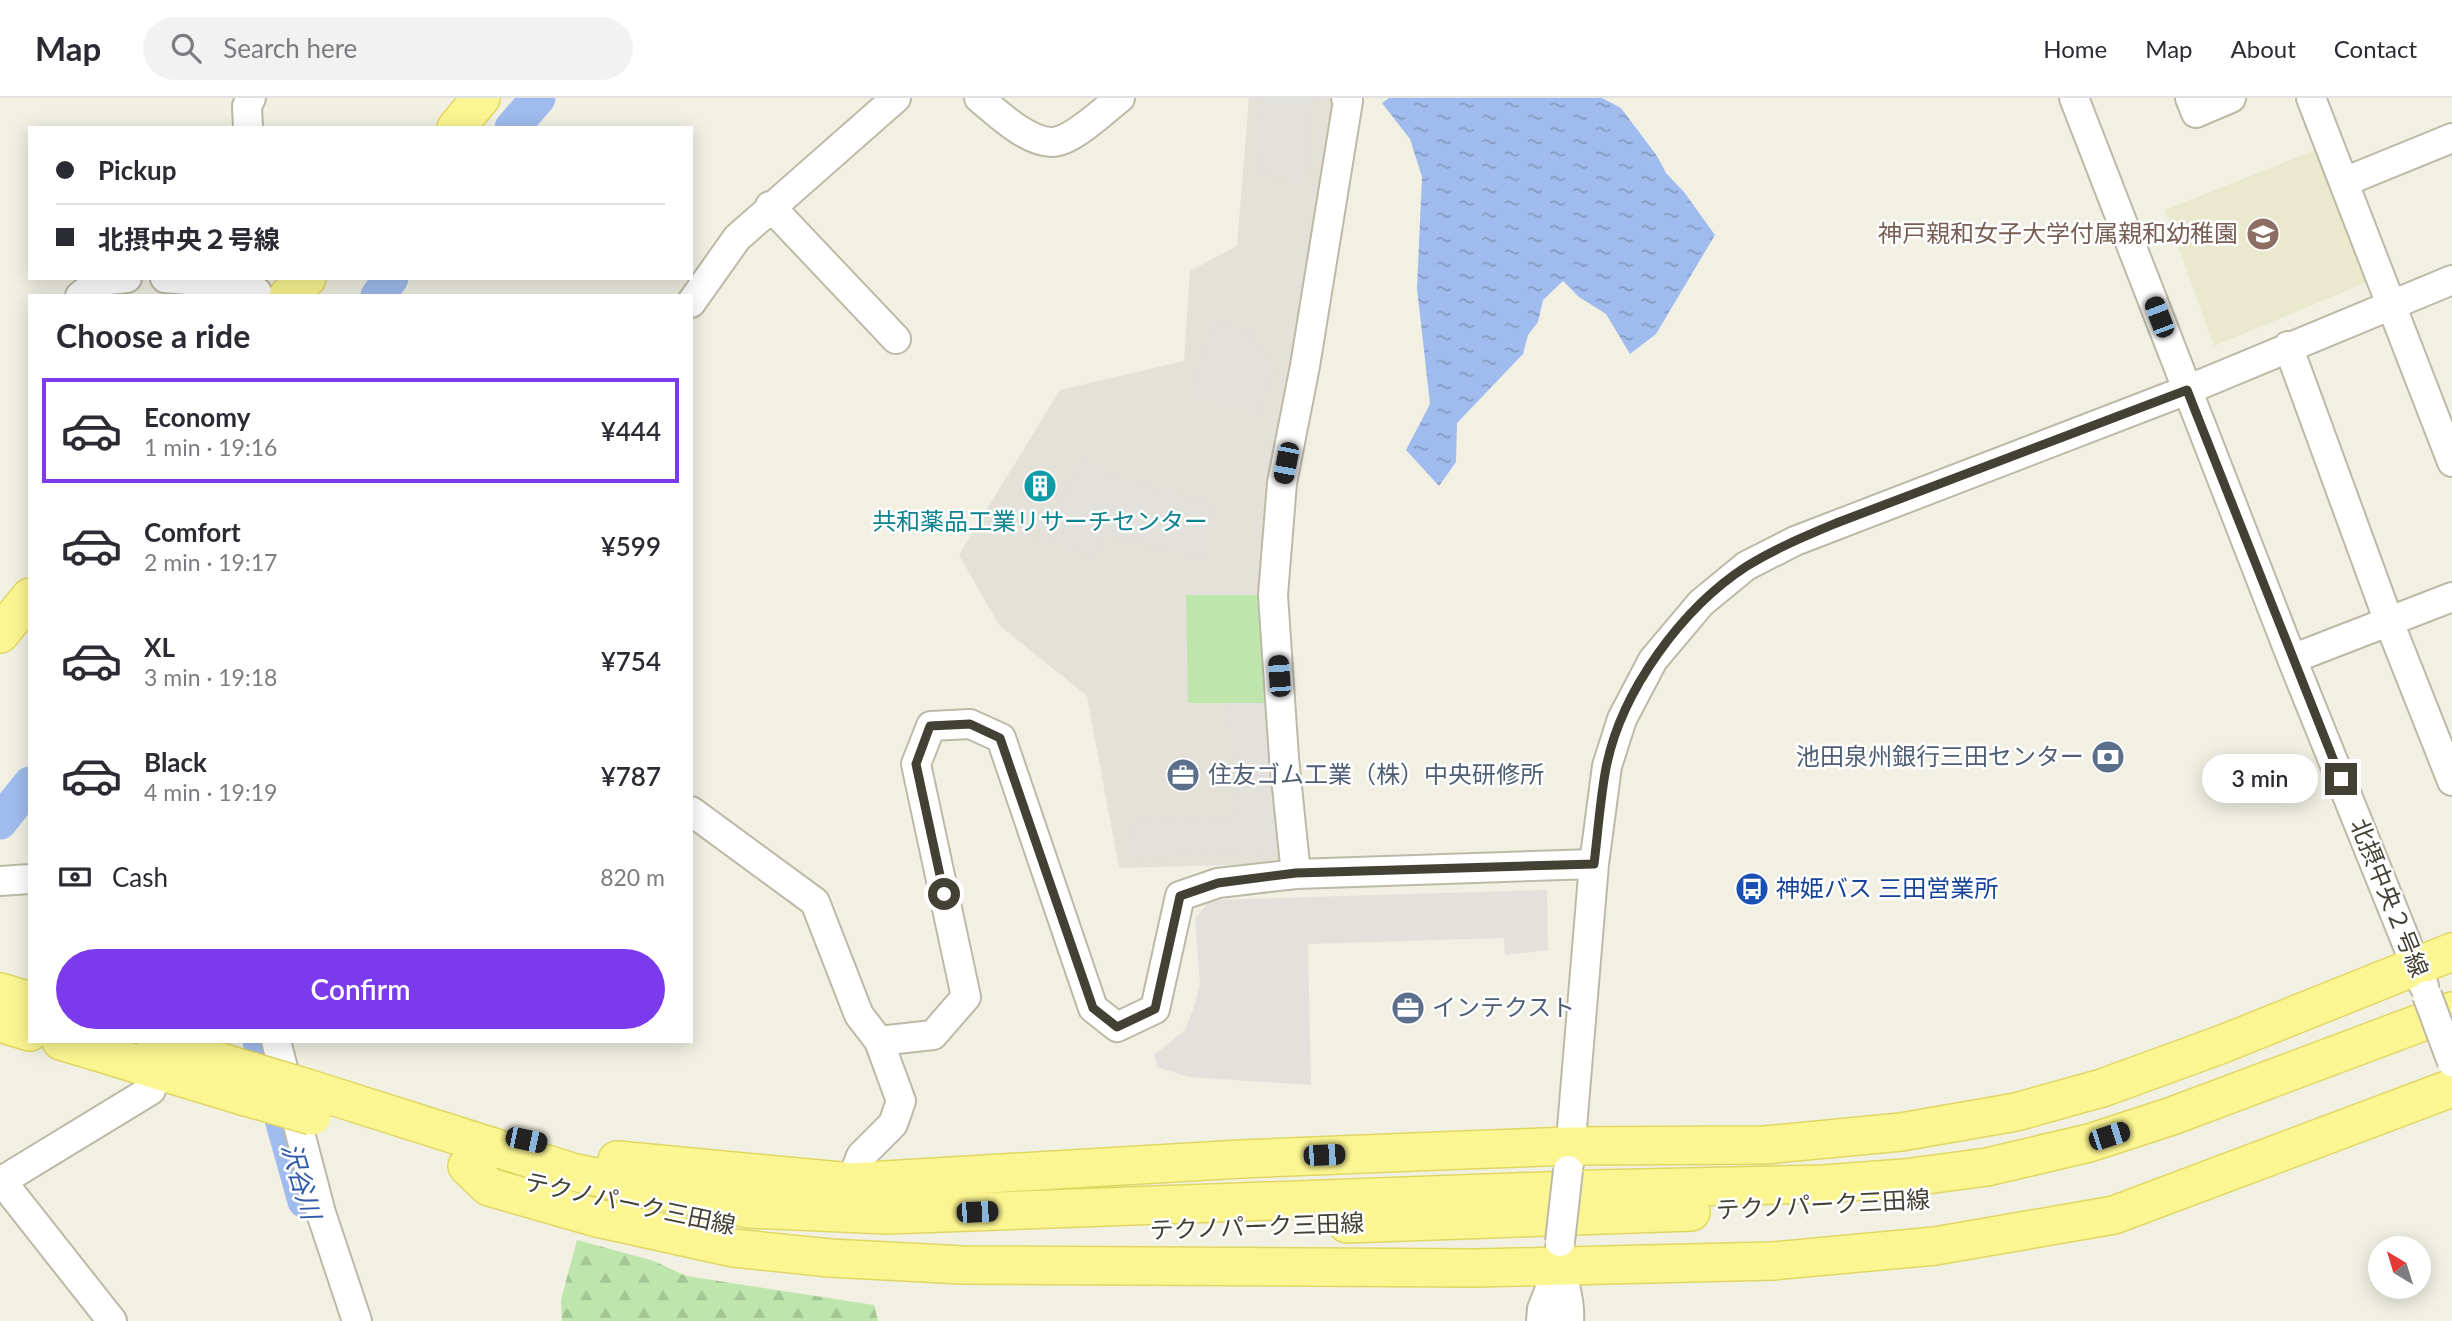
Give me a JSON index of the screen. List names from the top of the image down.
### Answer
{
  "streets": {
    "main road": ["テクノパーク三田線"],
    "street": ["北摂中央２号線"]
  },
  "crossings": [
    ["北摂中央２号線", "テクノパーク三田線"]
  ],
  "water": ["沢谷川"],
  "places": {
    "school or university": ["神戸親和女子大学付属親和幼稚園"],
    "building": ["共和薬品工業リサーチセンター"],
    "bank": ["池田泉州銀行三田センター"],
    "office": ["住友ゴム工業（株）中央研修所", "インテクスト"],
    "bus stop": ["神姫バス 三田営業所"]
  },
  "north": "top left",
  "page": {
    "header": "Map",
    "search": "Search here",
    "nav": [
      "Home",
      "Map",
      "About",
      "Contact"
    ],
    "banner": ["Pickup", "北摂中央２号線"],
    "heading": "Choose a ride",
    "list": [
      {
        "name": "Economy",
        "note": "1 min · 19:16",
        "value": "¥444"
      },
      {
        "name": "Comfort",
        "note": "2 min · 19:17",
        "value": "¥599"
      },
      {
        "name": "XL",
        "note": "3 min · 19:18",
        "value": "¥754"
      },
      {
        "name": "Black",
        "note": "4 min · 19:19",
        "value": "¥787"
      }
    ],
    "bubble": "3 min",
    "pay": ["Cash", "820 m"],
    "buttons": "Confirm"
  }
}
